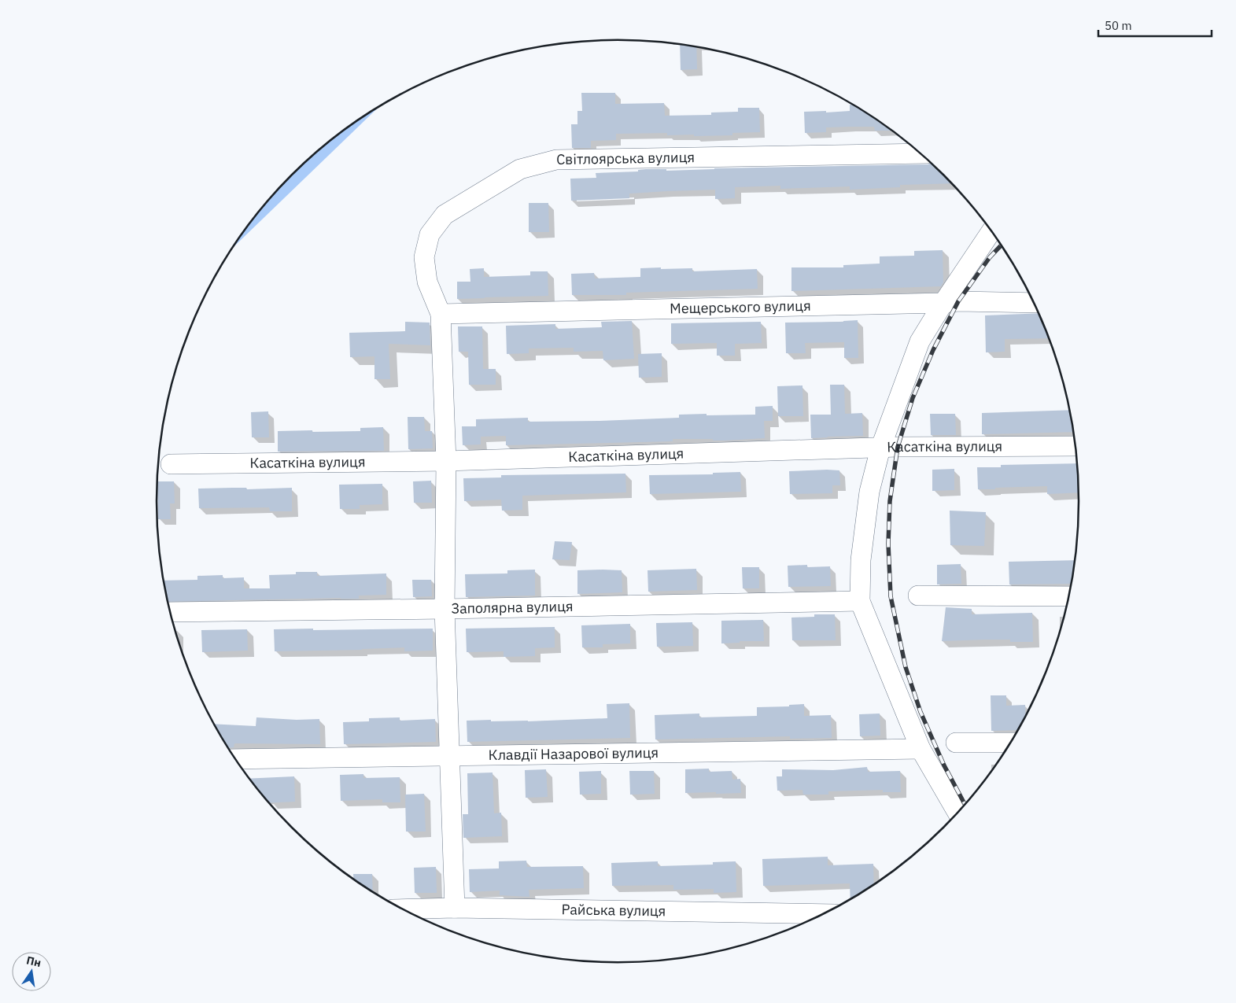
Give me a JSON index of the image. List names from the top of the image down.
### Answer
{
  "streets": {
    "street": [
      "Світлоярська вулиця",
      "Мещерського вулиця",
      "Касаткіна вулиця",
      "Заполярна вулиця",
      "Клавдії Назарової вулиця",
      "Райська вулиця"
    ]
  },
  "crossings": [
    ["Світлоярська вулиця", "Мещерського вулиця"],
    ["Світлоярська вулиця", "Касаткіна вулиця"],
    ["Світлоярська вулиця", "Заполярна вулиця"],
    ["Світлоярська вулиця", "Клавдії Назарової вулиця"],
    ["Світлоярська вулиця", "Райська вулиця"]
  ],
  "scale_bar": "50 m",
  "north": "top"
}
